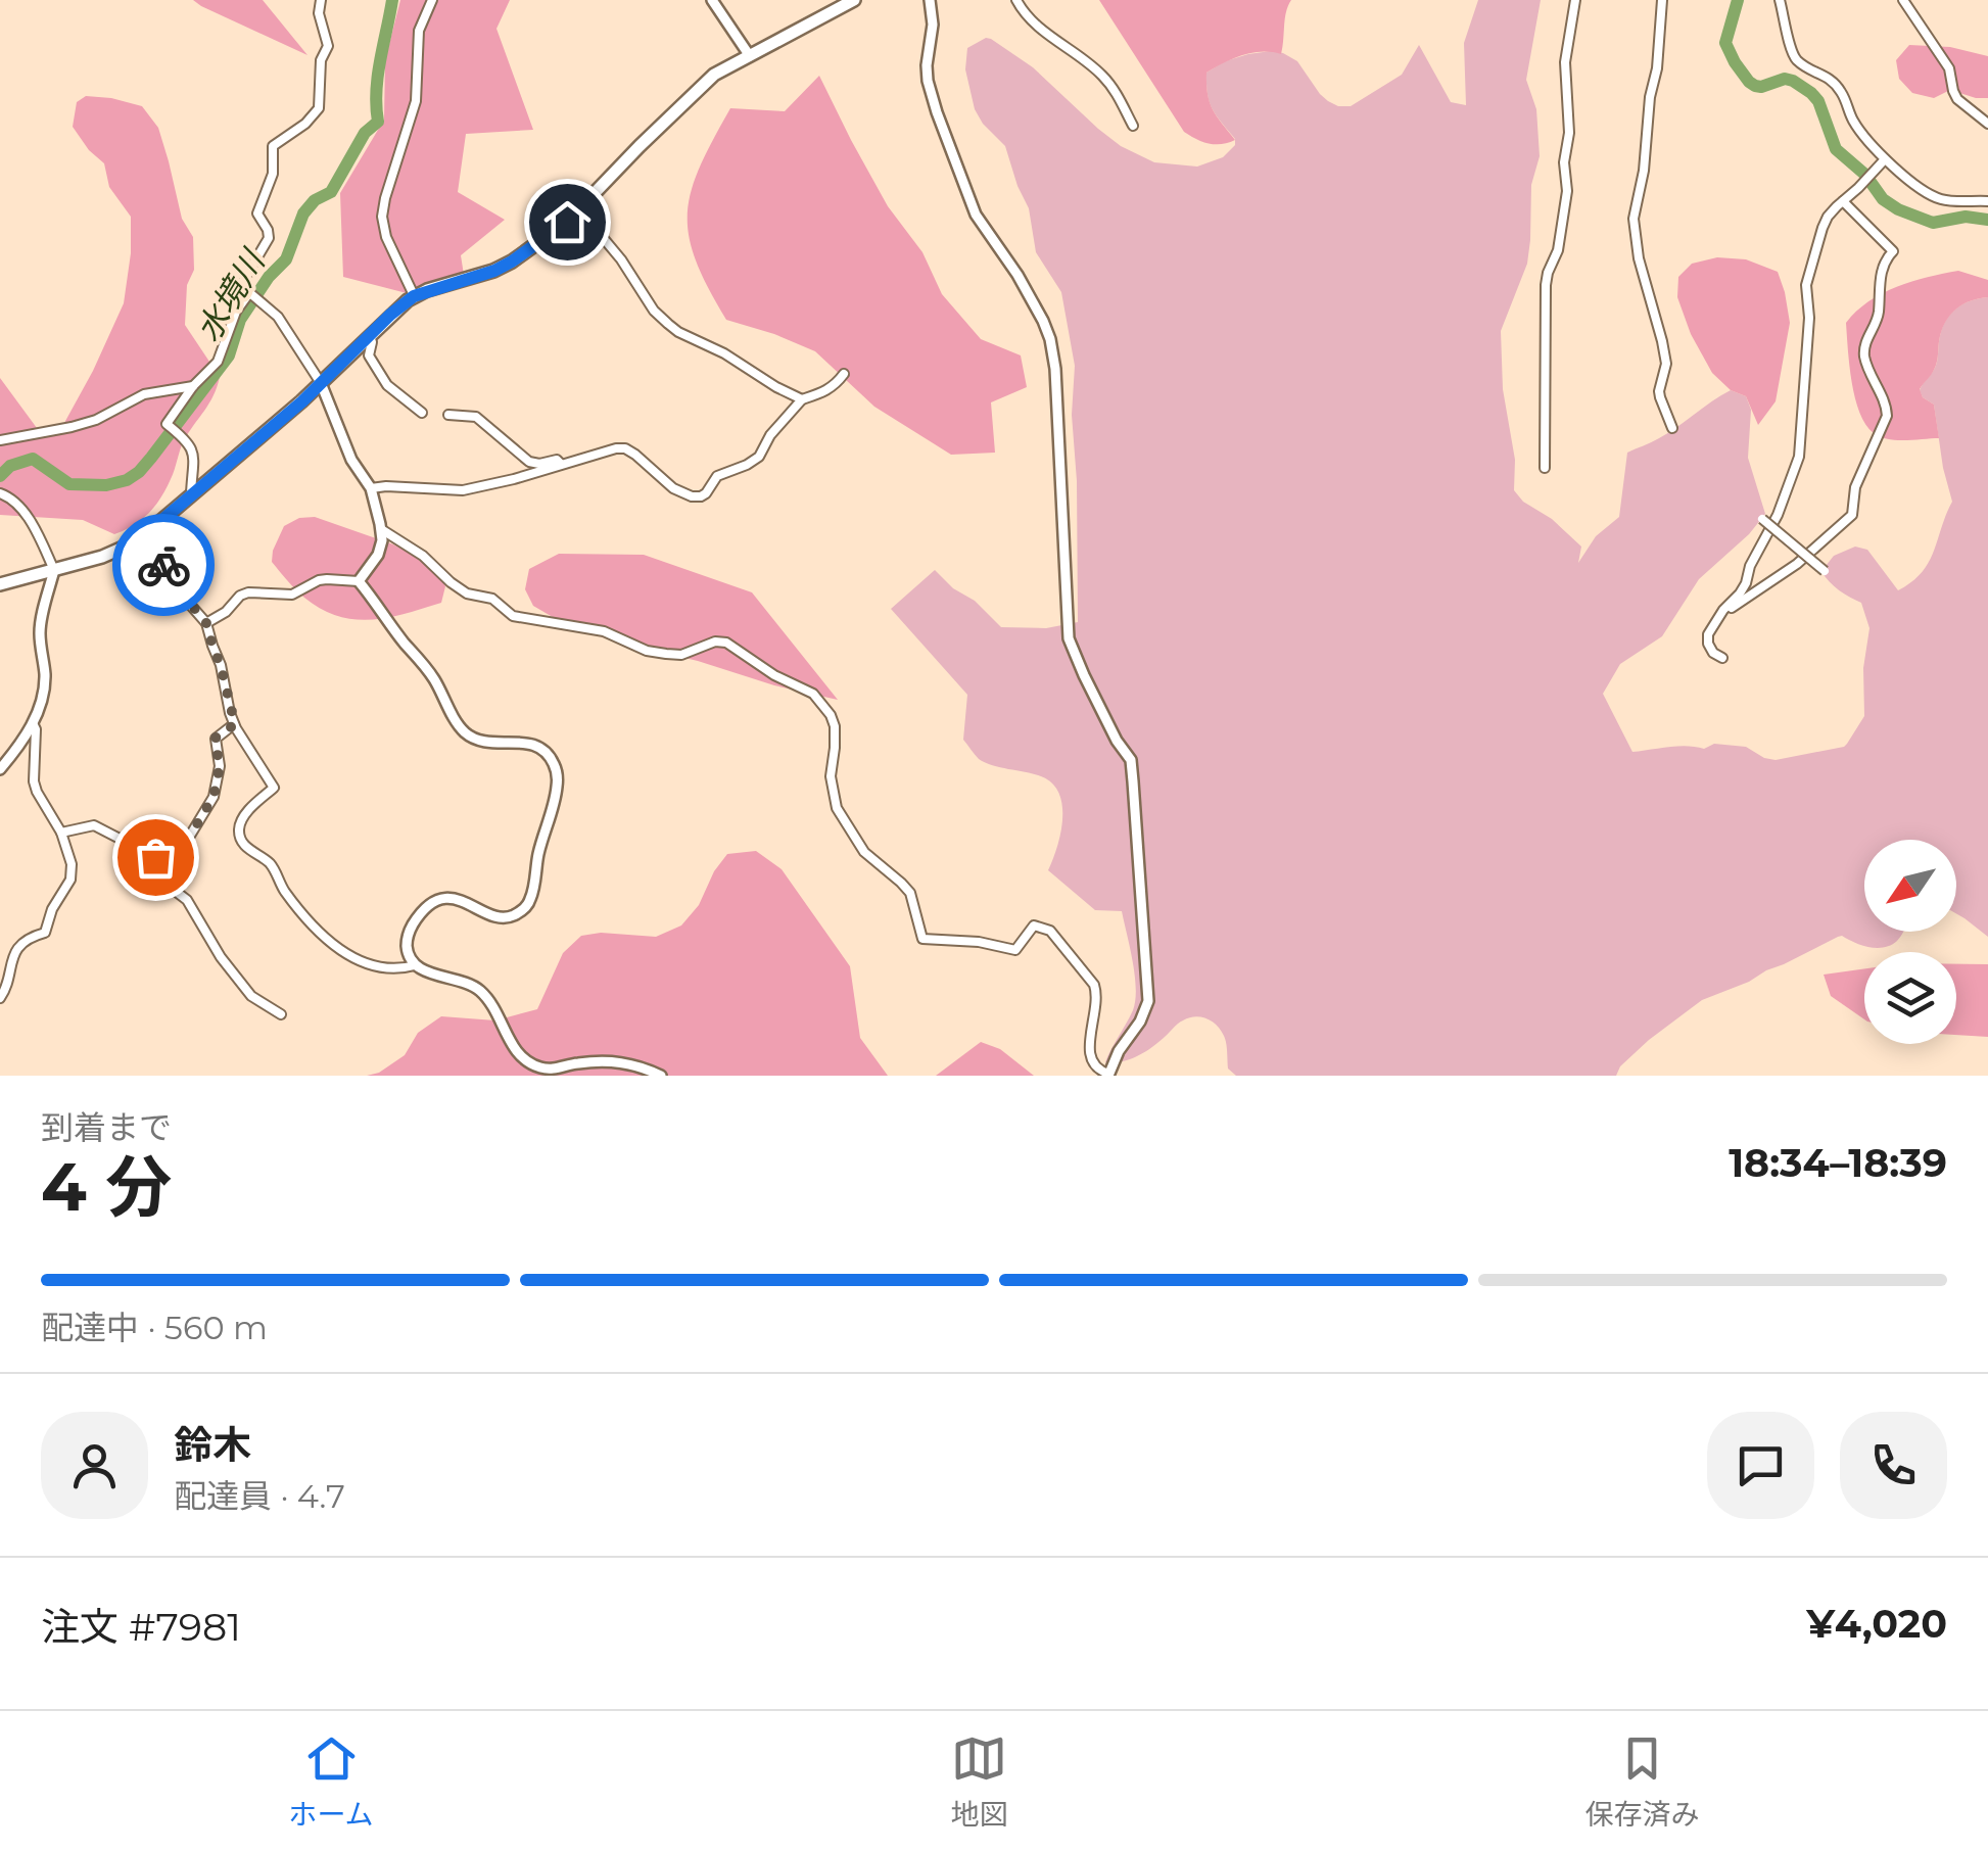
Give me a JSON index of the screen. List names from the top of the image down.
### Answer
{
  "water": ["水境川"],
  "north": "bottom left",
  "page": {
    "heading": ["4 分", "到着まで", "18:34–18:39"],
    "panel": [
      "鈴木",
      "配達員 · 4.7",
      "注文 #7981",
      "¥4,020"
    ],
    "bar": "配達中 · 560 m",
    "tabs": ["ホーム", "地図", "保存済み"]
  }
}
